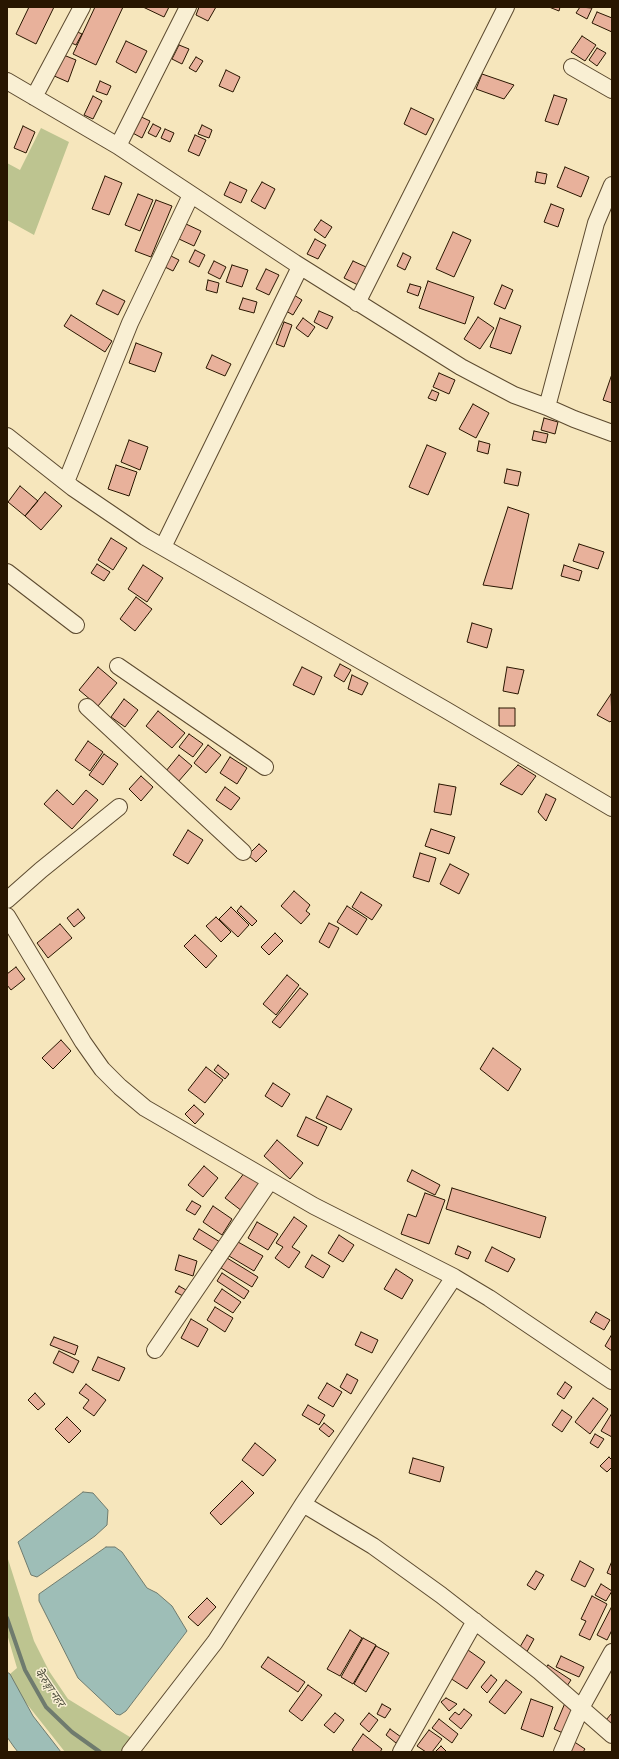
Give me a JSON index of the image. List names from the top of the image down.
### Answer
{
  "water": ["केेरुङ्गा नहर"]
}
